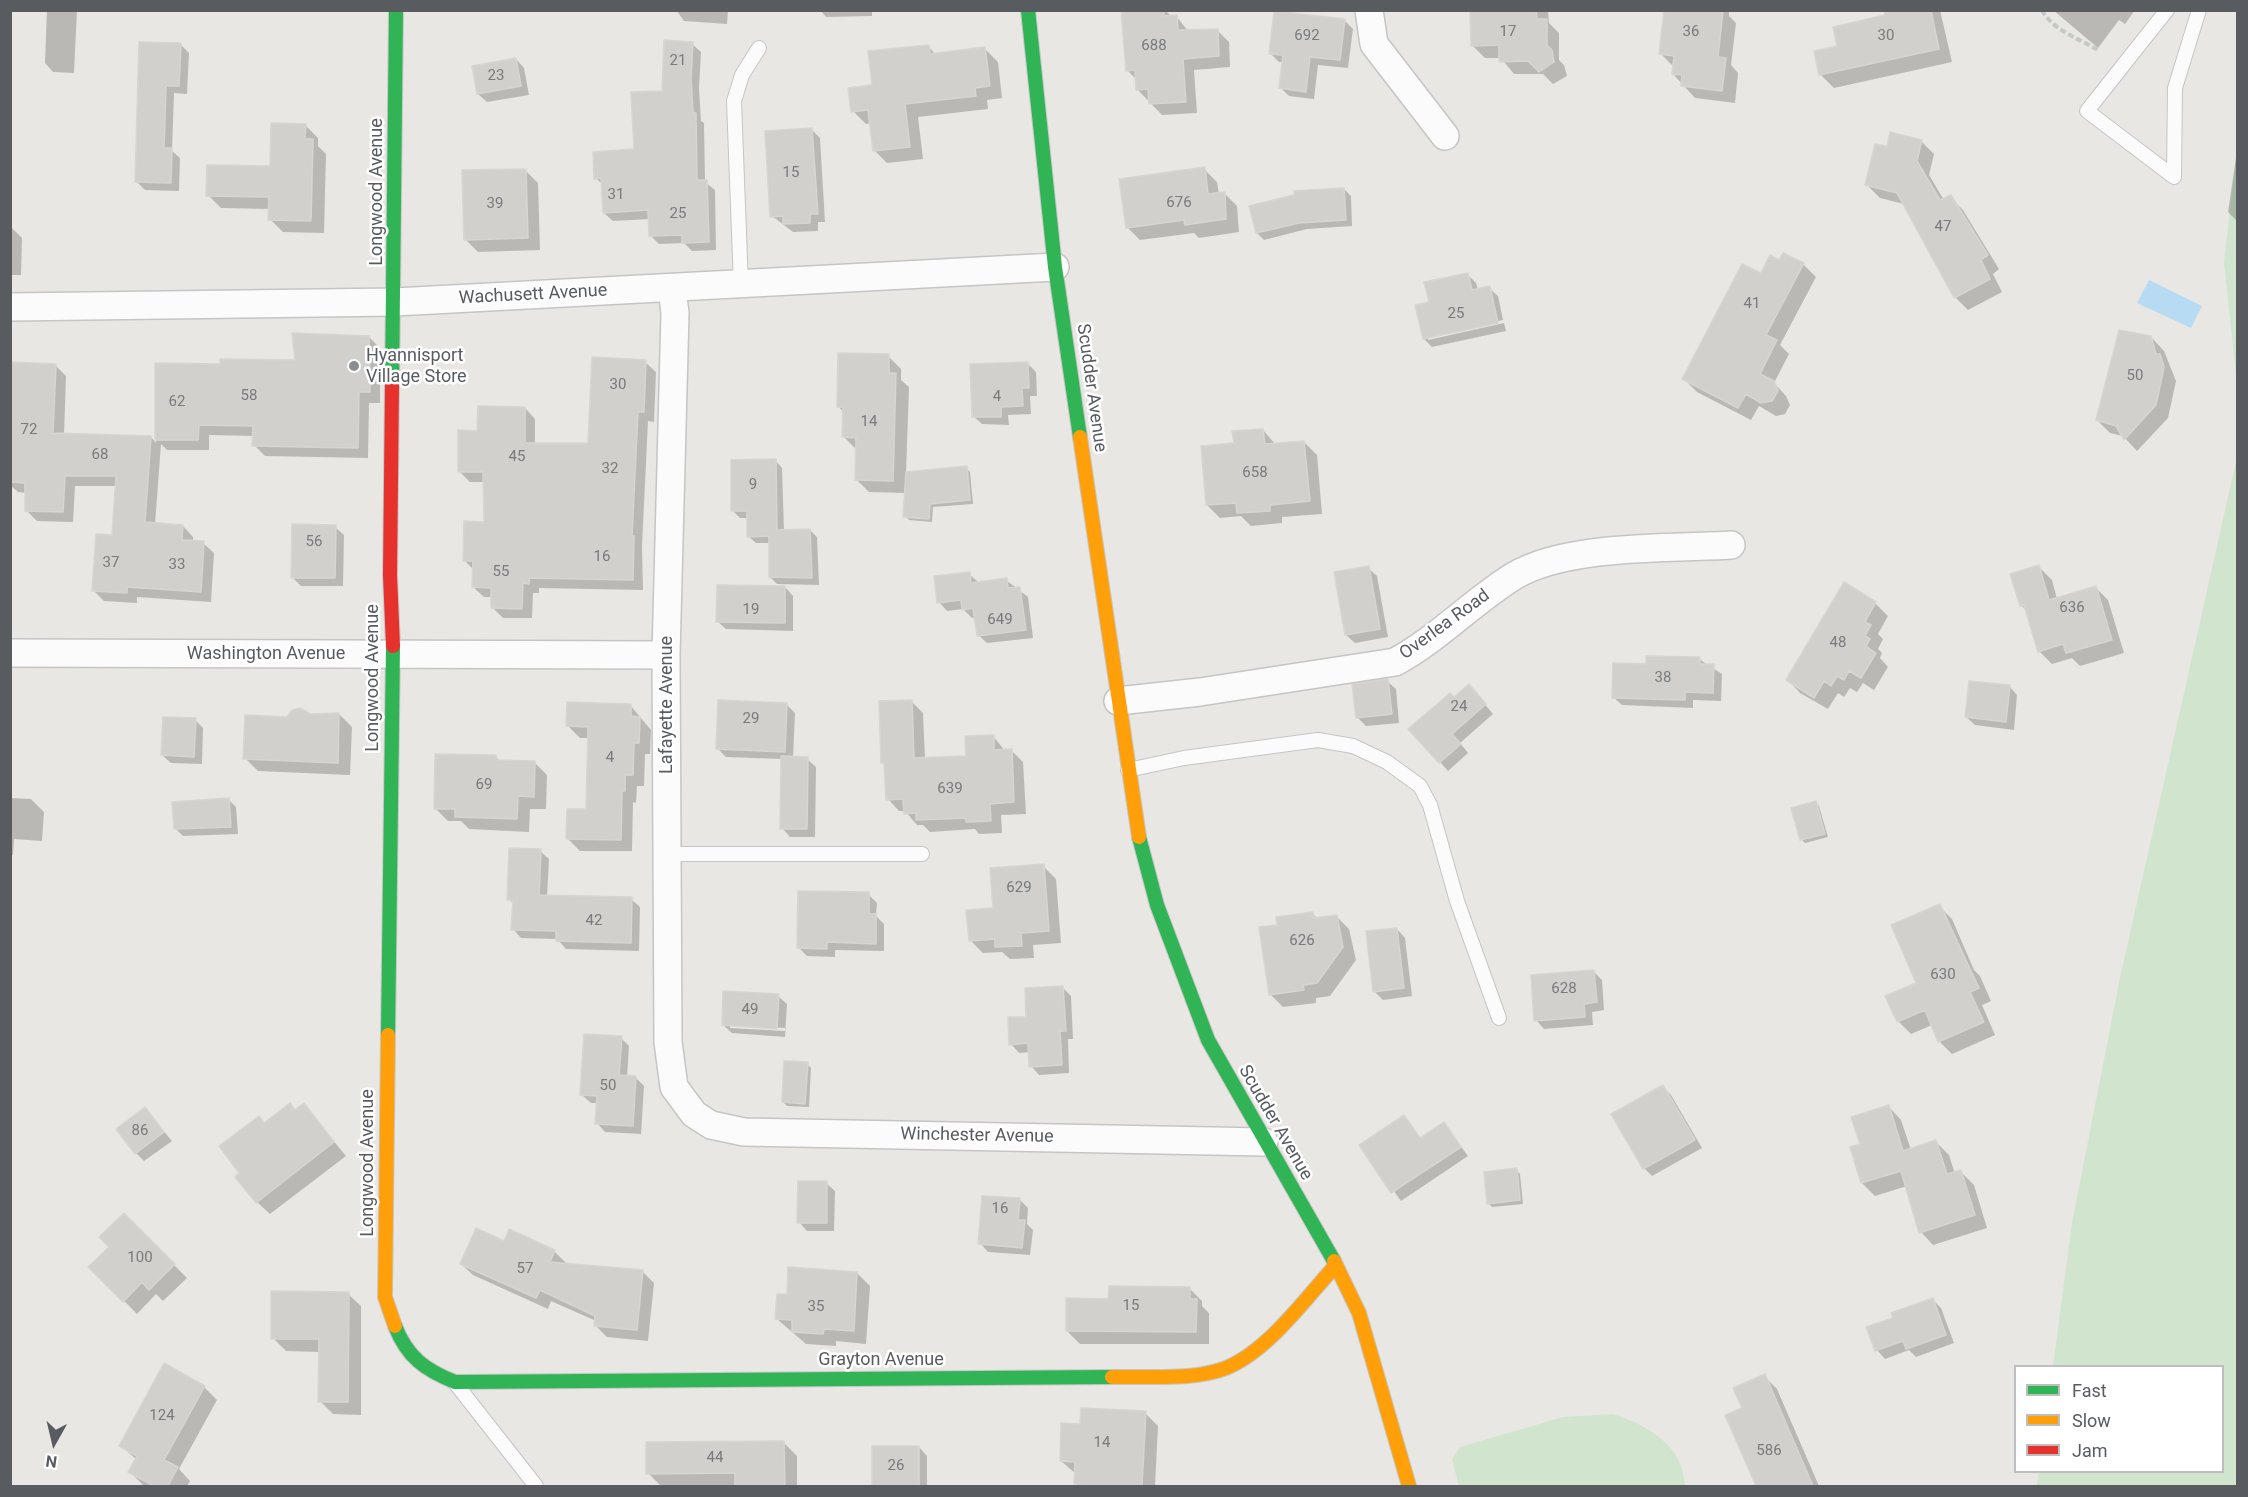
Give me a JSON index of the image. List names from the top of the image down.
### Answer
{
  "streets": {
    "street": [
      "Longwood Avenue",
      "Wachusett Avenue",
      "Scudder Avenue",
      "Overlea Road",
      "Washington Avenue",
      "Lafayette Avenue",
      "Winchester Avenue",
      "Grayton Avenue"
    ]
  },
  "crossings": [
    ["Longwood Avenue", "Wachusett Avenue"],
    ["Longwood Avenue", "Washington Avenue"],
    ["Longwood Avenue", "Grayton Avenue"],
    ["Wachusett Avenue", "Scudder Avenue"],
    ["Wachusett Avenue", "Lafayette Avenue"],
    ["Scudder Avenue", "Overlea Road"],
    ["Scudder Avenue", "Winchester Avenue"],
    ["Scudder Avenue", "Grayton Avenue"],
    ["Washington Avenue", "Lafayette Avenue"],
    ["Lafayette Avenue", "Winchester Avenue"]
  ],
  "places": ["Hyannisport Village Store"],
  "house_numbers": [
    "17",
    "36",
    "692",
    "30",
    "688",
    "21",
    "23",
    "15",
    "31",
    "676",
    "39",
    "25",
    "47",
    "41",
    "25",
    "50",
    "30",
    "58",
    "4",
    "62",
    "14",
    "72",
    "68",
    "45",
    "32",
    "658",
    "9",
    "56",
    "16",
    "37",
    "33",
    "55",
    "636",
    "19",
    "649",
    "48",
    "38",
    "24",
    "29",
    "4",
    "69",
    "639",
    "629",
    "42",
    "626",
    "630",
    "628",
    "49",
    "50",
    "86",
    "16",
    "100",
    "57",
    "15",
    "35",
    "124",
    "14",
    "586",
    "44",
    "26"
  ],
  "legend": ["Fast", "Slow", "Jam"],
  "north": "bottom"
}
